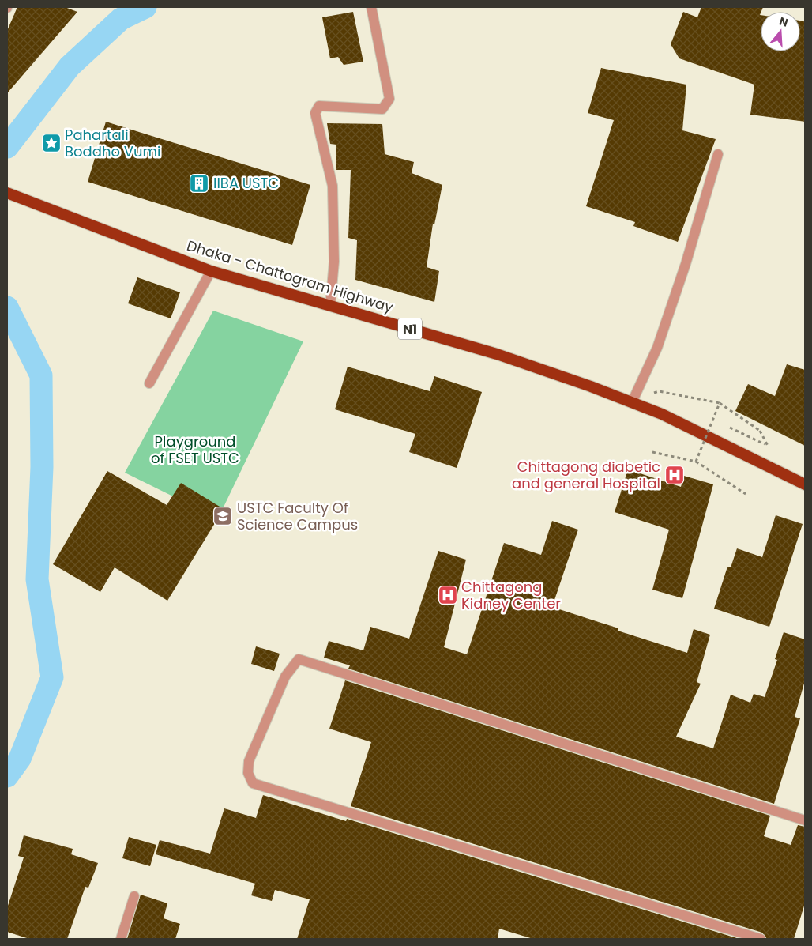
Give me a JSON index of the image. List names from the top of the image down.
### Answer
{
  "streets": {
    "highway": ["Dhaka - Chattogram Highway", "N1"]
  },
  "parks": ["Playground of FSET USTC"],
  "places": {
    "place": ["Pahartali Boddho Vumi"],
    "building": ["IIBA USTC"],
    "hospital": ["Chittagong diabetic and general Hospital", "Chittagong Kidney Center"],
    "school or university": ["USTC Faculty Of Science Campus"]
  },
  "north": "top"
}
